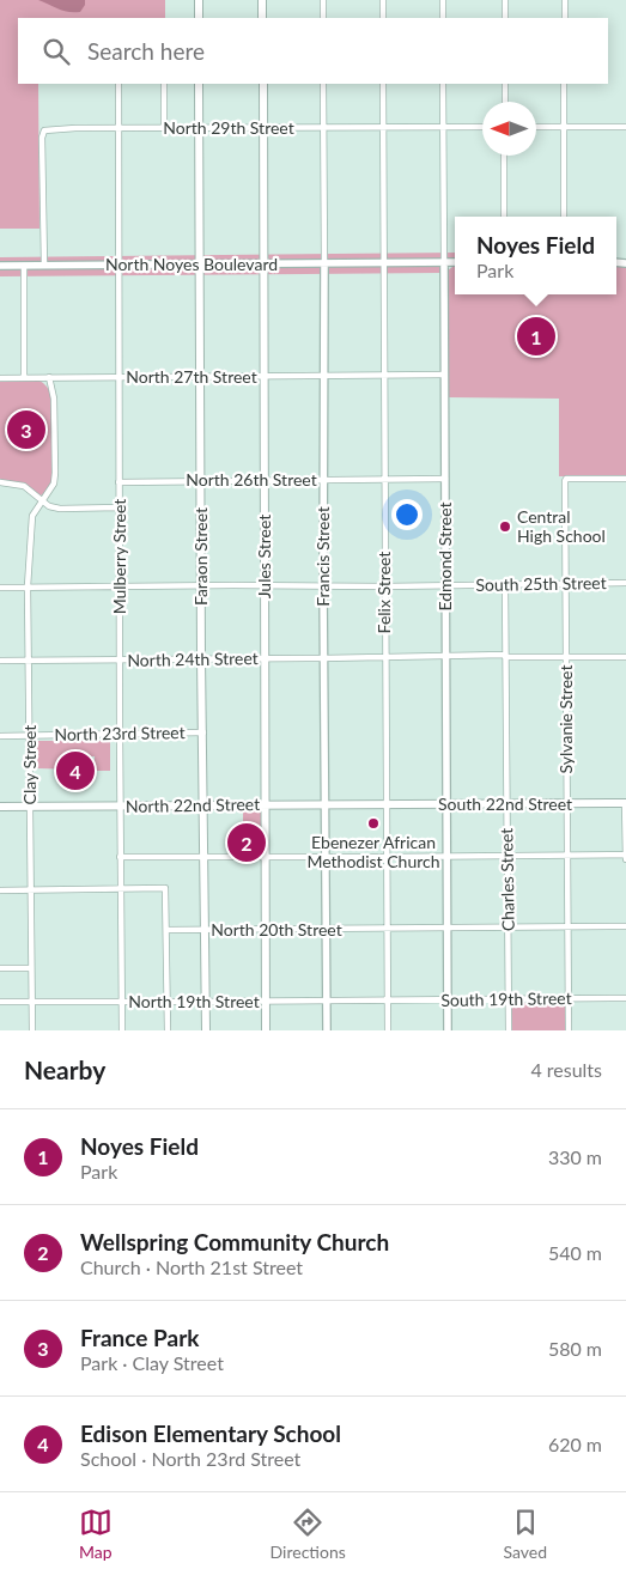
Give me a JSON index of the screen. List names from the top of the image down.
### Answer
{
  "streets": {
    "main road": [
      "Faraon Street",
      "Jules Street",
      "South 22nd Street",
      "North 22nd Street"
    ],
    "street": [
      "North 29th Street",
      "North Noyes Boulevard",
      "North 27th Street",
      "North 26th Street",
      "Mulberry Street",
      "Francis Street",
      "Edmond Street",
      "South 25th Street",
      "Felix Street",
      "North 24th Street",
      "Sylvanie Street",
      "North 23rd Street",
      "Clay Street",
      "Charles Street",
      "North 20th Street",
      "South 19th Street",
      "North 19th Street"
    ]
  },
  "crossings": [
    ["North 29th Street", "North Noyes Boulevard"],
    ["North 29th Street", "Mulberry Street"],
    ["North 29th Street", "Faraon Street"],
    ["North 29th Street", "Jules Street"],
    ["North 29th Street", "Francis Street"],
    ["North 29th Street", "Edmond Street"],
    ["North 29th Street", "Felix Street"],
    ["North Noyes Boulevard", "Mulberry Street"],
    ["North Noyes Boulevard", "Faraon Street"],
    ["North Noyes Boulevard", "Jules Street"],
    ["North Noyes Boulevard", "Francis Street"],
    ["North Noyes Boulevard", "Edmond Street"],
    ["North Noyes Boulevard", "Felix Street"],
    ["North 27th Street", "Mulberry Street"],
    ["North 27th Street", "Faraon Street"],
    ["North 27th Street", "Jules Street"],
    ["North 27th Street", "Francis Street"],
    ["North 27th Street", "Edmond Street"],
    ["North 27th Street", "Felix Street"],
    ["North 26th Street", "Mulberry Street"],
    ["North 26th Street", "Faraon Street"],
    ["North 26th Street", "Jules Street"],
    ["North 26th Street", "Francis Street"],
    ["North 26th Street", "Edmond Street"],
    ["North 26th Street", "Felix Street"],
    ["Mulberry Street", "South 25th Street"],
    ["Mulberry Street", "North 24th Street"],
    ["Mulberry Street", "North 23rd Street"],
    ["Mulberry Street", "North 22nd Street"],
    ["Mulberry Street", "North 19th Street"],
    ["Faraon Street", "South 25th Street"],
    ["Faraon Street", "North 24th Street"],
    ["Faraon Street", "North 23rd Street"],
    ["Faraon Street", "North 22nd Street"],
    ["Faraon Street", "North 20th Street"],
    ["Faraon Street", "North 19th Street"],
    ["Jules Street", "South 25th Street"],
    ["Jules Street", "North 24th Street"],
    ["Jules Street", "North 22nd Street"],
    ["Jules Street", "North 20th Street"],
    ["Jules Street", "North 19th Street"],
    ["Francis Street", "South 25th Street"],
    ["Francis Street", "North 24th Street"],
    ["Francis Street", "North 22nd Street"],
    ["Francis Street", "North 20th Street"],
    ["Francis Street", "North 19th Street"],
    ["Edmond Street", "South 25th Street"],
    ["Edmond Street", "North 24th Street"],
    ["Edmond Street", "South 22nd Street"],
    ["Edmond Street", "North 20th Street"],
    ["Edmond Street", "South 19th Street"],
    ["South 25th Street", "Felix Street"],
    ["South 25th Street", "Sylvanie Street"],
    ["South 25th Street", "Clay Street"],
    ["South 25th Street", "Charles Street"],
    ["Felix Street", "North 24th Street"],
    ["Felix Street", "South 22nd Street"],
    ["Felix Street", "North 22nd Street"],
    ["Felix Street", "North 20th Street"],
    ["Felix Street", "South 19th Street"],
    ["Felix Street", "North 19th Street"],
    ["North 24th Street", "Sylvanie Street"],
    ["North 24th Street", "Clay Street"],
    ["North 24th Street", "Charles Street"],
    ["Sylvanie Street", "South 22nd Street"],
    ["Sylvanie Street", "North 20th Street"],
    ["Sylvanie Street", "South 19th Street"],
    ["North 23rd Street", "Clay Street"],
    ["Clay Street", "North 22nd Street"],
    ["Clay Street", "North 19th Street"],
    ["South 22nd Street", "North 22nd Street"],
    ["South 22nd Street", "Charles Street"],
    ["Charles Street", "North 20th Street"],
    ["Charles Street", "South 19th Street"],
    ["South 19th Street", "North 19th Street"]
  ],
  "places": ["Central High School", "Ebenezer African Methodist Church"],
  "north": "left",
  "page": {
    "search": "Search here",
    "popup": ["Noyes Field", "Park"],
    "pins": [
      "1",
      "3",
      "4",
      "2"
    ],
    "heading": ["Nearby", "4 results"],
    "list": [
      {
        "mark": "1",
        "name": "Noyes Field",
        "note": "Park",
        "value": "330 m"
      },
      {
        "mark": "2",
        "name": "Wellspring Community Church",
        "note": "Church · North 21st Street",
        "value": "540 m"
      },
      {
        "mark": "3",
        "name": "France Park",
        "note": "Park · Clay Street",
        "value": "580 m"
      },
      {
        "mark": "4",
        "name": "Edison Elementary School",
        "note": "School · North 23rd Street",
        "value": "620 m"
      }
    ],
    "nav": ["Map", "Directions", "Saved"]
  }
}
